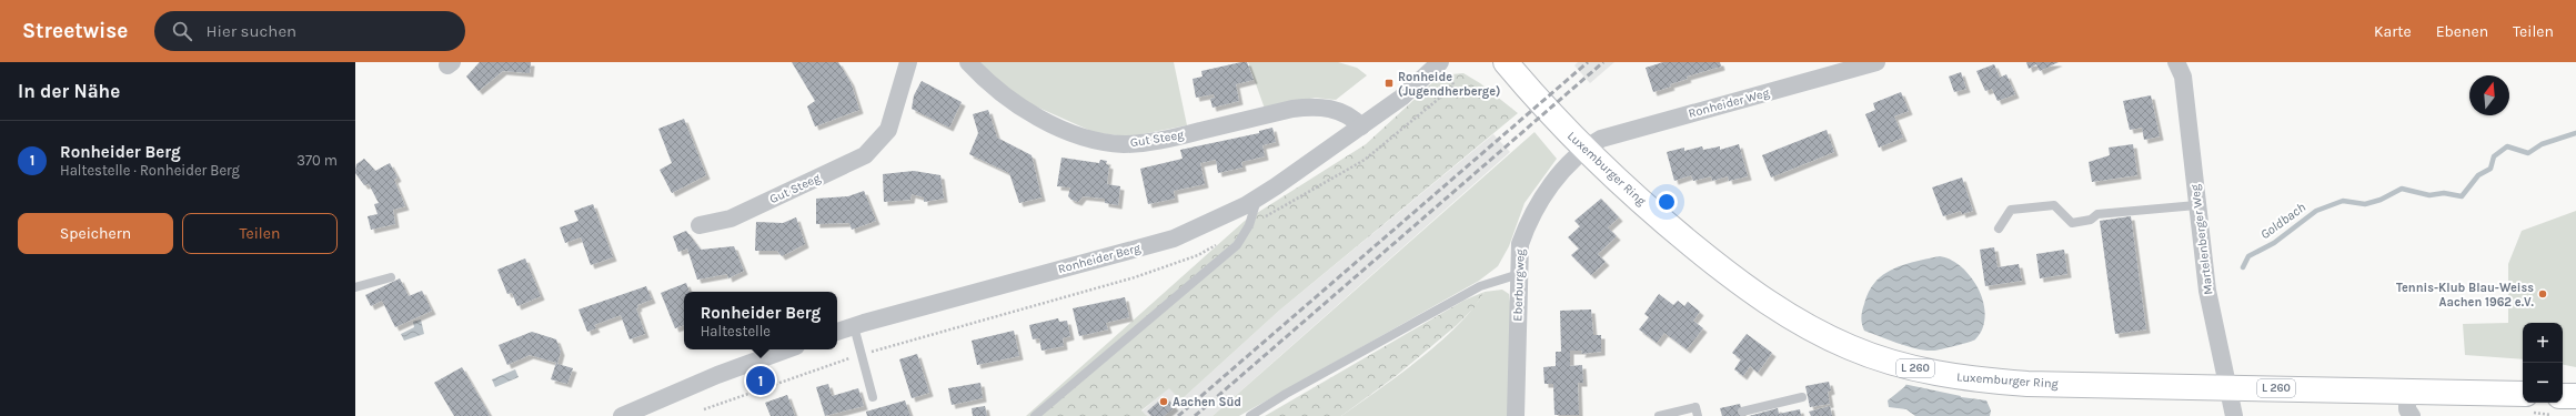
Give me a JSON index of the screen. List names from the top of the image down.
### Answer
{
  "streets": {
    "main road": ["Luxemburger Ring", "L 260"],
    "street": [
      "Ronheider Weg",
      "Gut Steeg",
      "Martelenberger Weg",
      "Ronheider Berg",
      "Eberburgweg"
    ]
  },
  "crossings": [
    ["Ronheider Weg", "Luxemburger Ring"],
    ["Ronheider Weg", "Eberburgweg"],
    ["Gut Steeg", "Ronheider Berg"],
    ["Luxemburger Ring", "Martelenberger Weg"],
    ["Luxemburger Ring", "Eberburgweg"]
  ],
  "water": ["Goldbach"],
  "places": {
    "transit": ["Ronheide (Jugendherberge)"],
    "other": ["Tennis-Klub Blau-Weiss Aachen 1962 e.V.", "Aachen Süd"]
  },
  "north": "top",
  "page": {
    "header": "Streetwise",
    "search": "Hier suchen",
    "nav": ["Karte", "Ebenen", "Teilen"],
    "heading": "In der Nähe",
    "list": [
      {
        "mark": "1",
        "name": "Ronheider Berg",
        "note": "Haltestelle · Ronheider Berg",
        "value": "370 m"
      }
    ],
    "buttons": ["Speichern", "Teilen"],
    "popup": ["Ronheider Berg", "Haltestelle"],
    "map_buttons": ["+", "−"],
    "pins": "1"
  }
}
